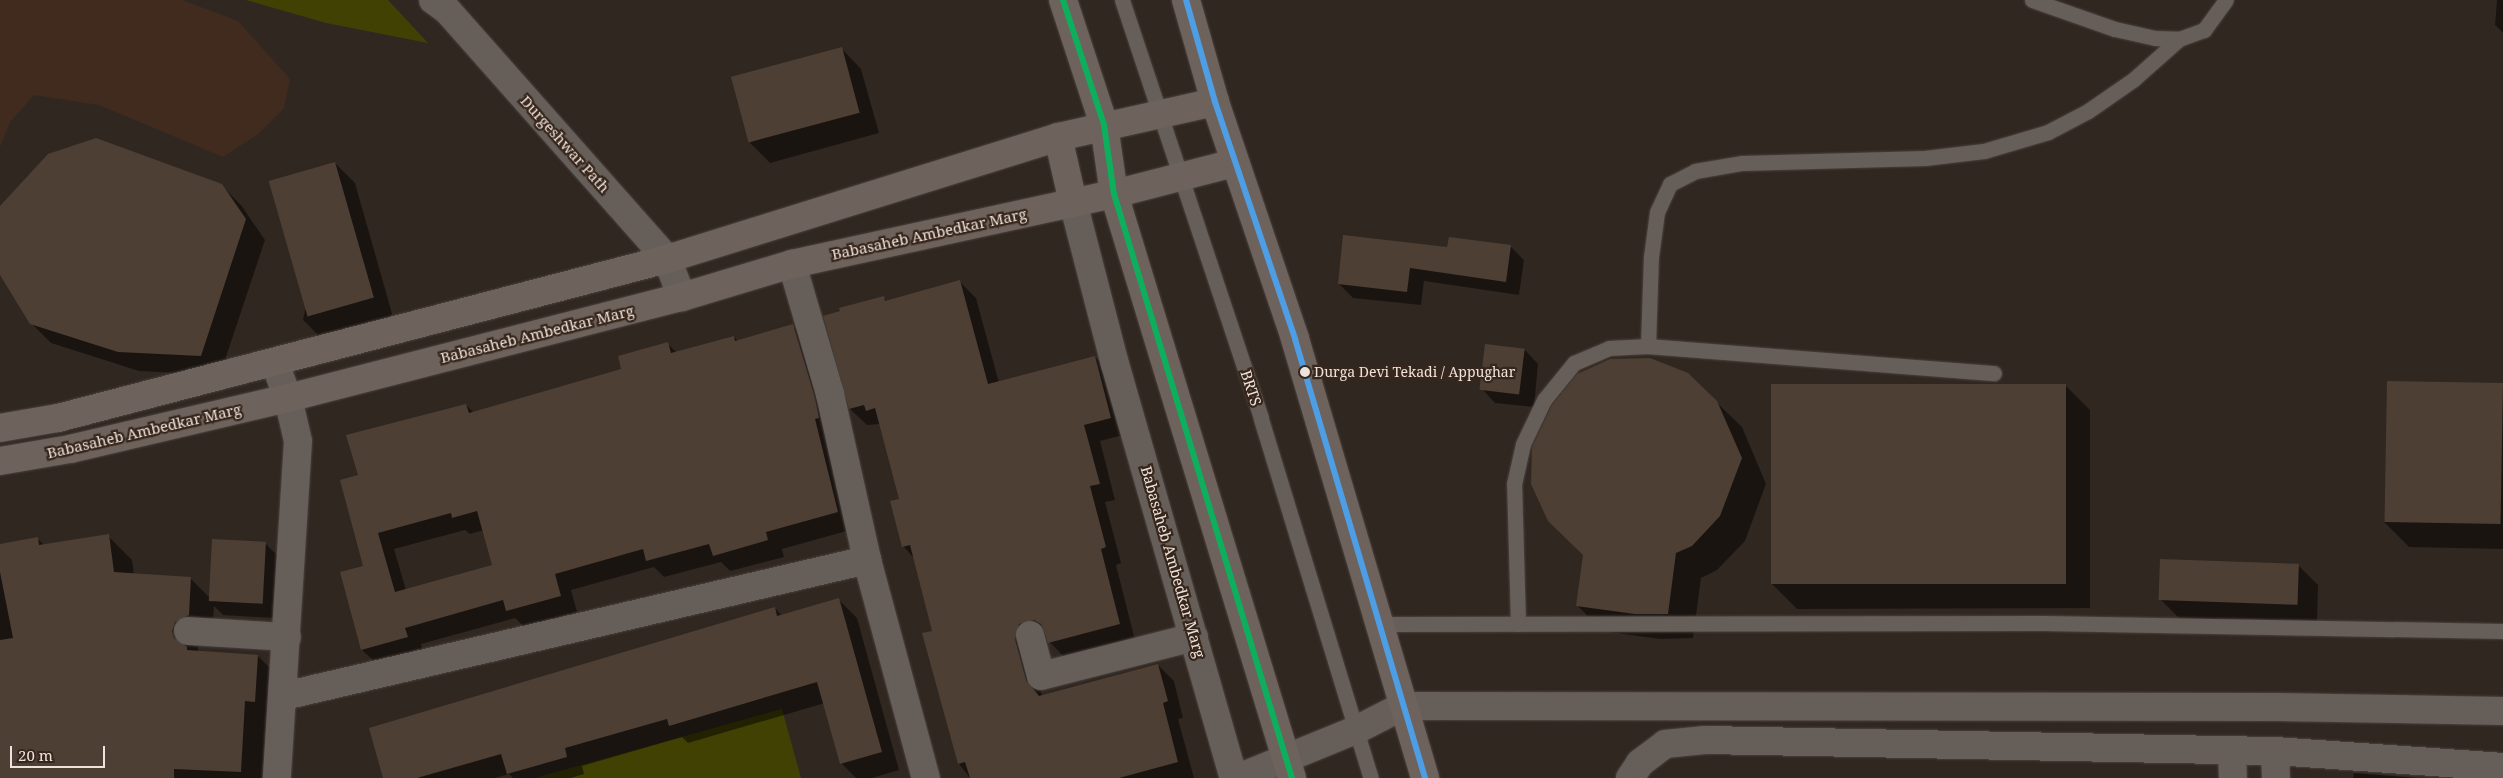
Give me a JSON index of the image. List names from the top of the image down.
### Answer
{
  "streets": {
    "main road": ["Babasaheb Ambedkar Marg"],
    "street": ["Durgeshwar Path"],
    "lane": ["BRTS"]
  },
  "crossings": [
    ["Durgeshwar Path", "Babasaheb Ambedkar Marg"],
    ["Babasaheb Ambedkar Marg", "BRTS"]
  ],
  "places": ["Durga Devi Tekadi / Appughar"],
  "scale_bar": "20 m"
}
